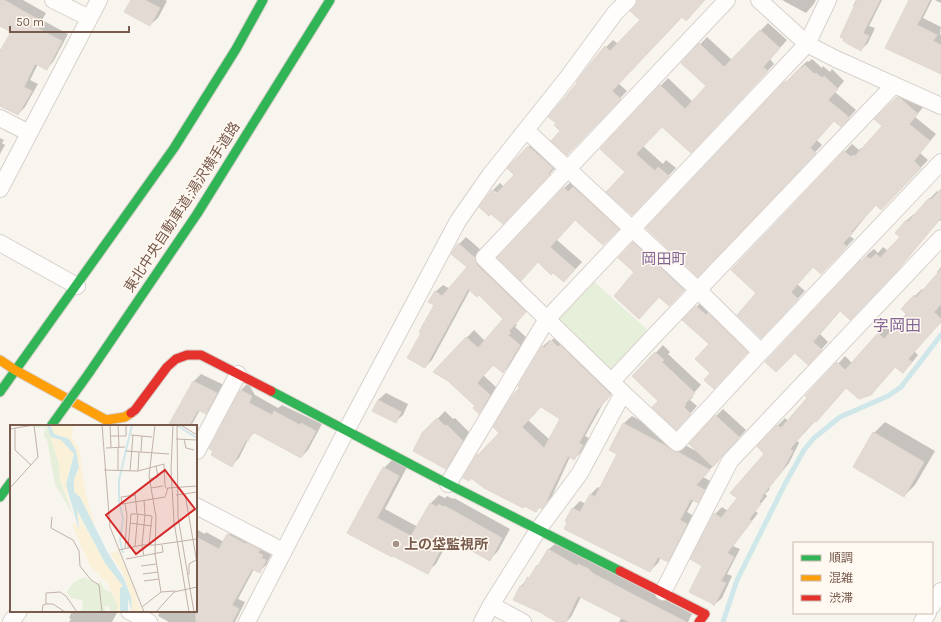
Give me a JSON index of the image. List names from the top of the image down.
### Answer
{
  "streets": {
    "main road": ["東北中央自動車道;湯沢横手道路"]
  },
  "districts": ["岡田町", "字岡田"],
  "places": ["上の垈監視所"],
  "legend": ["順調", "混雑", "渋滞"],
  "scale_bar": "50 m"
}
